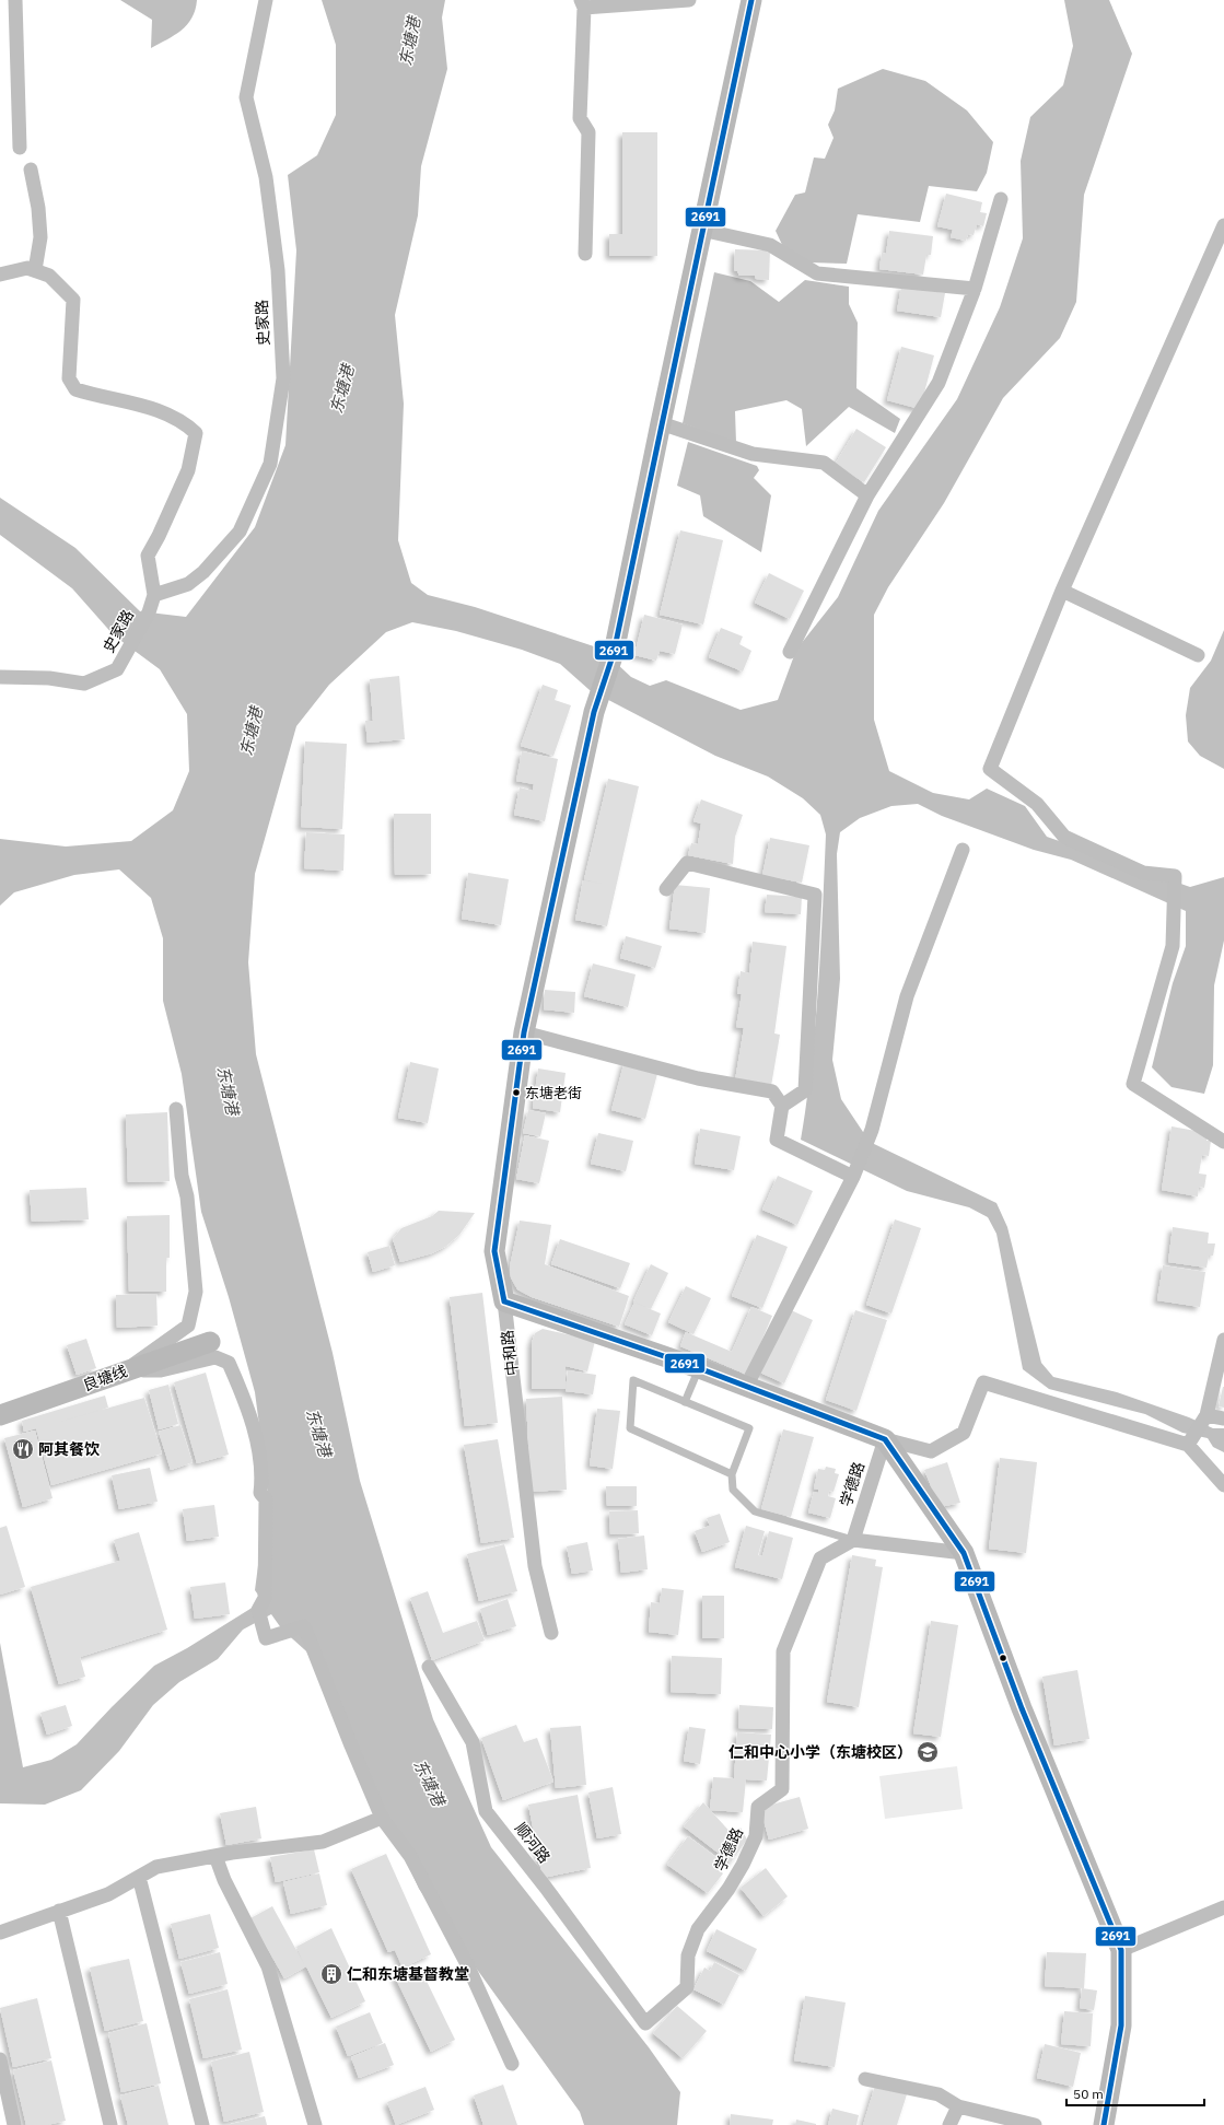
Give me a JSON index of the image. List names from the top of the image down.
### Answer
{
  "streets": {
    "street": [
      "史家路",
      "中和路",
      "良塘线",
      "学德路",
      "顺河路"
    ]
  },
  "crossings": [
    ["学德路", "顺河路"]
  ],
  "water": ["东塘港"],
  "places": {
    "other": ["东塘老街"],
    "restaurant": ["阿其餐饮"],
    "school or university": ["仁和中心小学（东塘校区）"],
    "building": ["仁和东塘基督教堂"]
  },
  "lines": ["transit line 2691"],
  "scale_bar": "50 m"
}
